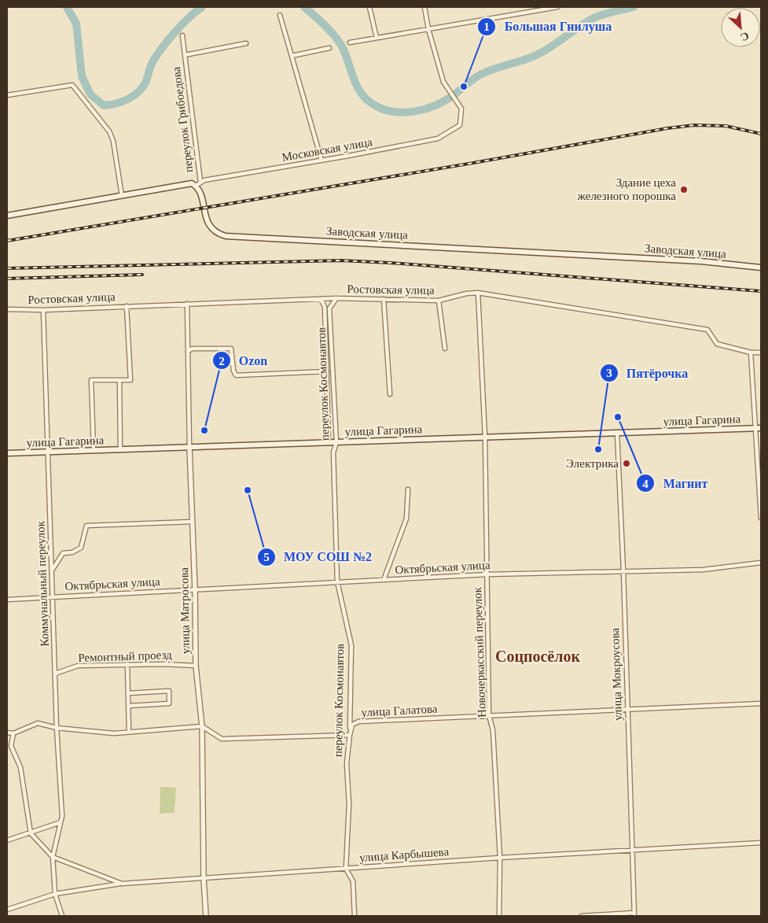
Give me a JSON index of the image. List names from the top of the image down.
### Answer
{
  "streets": {
    "main road": ["Заводская улица", "улица Гагарина"],
    "street": [
      "переулок Грибоедова",
      "Московская улица",
      "Ростовская улица",
      "переулок Космонавтов",
      "Октябрьская улица",
      "Коммунальный переулок",
      "улица Матросова",
      "Новочеркасский переулок",
      "Ремонтный проезд",
      "улица Мокроусова",
      "улица Галатова",
      "улица Карбышева"
    ]
  },
  "crossings": [
    ["переулок Грибоедова", "Московская улица"],
    ["Московская улица", "Заводская улица"],
    ["Ростовская улица", "переулок Космонавтов"],
    ["Ростовская улица", "Коммунальный переулок"],
    ["Ростовская улица", "улица Матросова"],
    ["Ростовская улица", "Новочеркасский переулок"],
    ["переулок Космонавтов", "улица Гагарина"],
    ["переулок Космонавтов", "Октябрьская улица"],
    ["переулок Космонавтов", "улица Галатова"],
    ["переулок Космонавтов", "улица Карбышева"],
    ["улица Гагарина", "Коммунальный переулок"],
    ["улица Гагарина", "улица Матросова"],
    ["улица Гагарина", "Новочеркасский переулок"],
    ["улица Гагарина", "улица Мокроусова"],
    ["Октябрьская улица", "Коммунальный переулок"],
    ["Октябрьская улица", "улица Матросова"],
    ["Октябрьская улица", "Новочеркасский переулок"],
    ["Октябрьская улица", "улица Мокроусова"],
    ["Коммунальный переулок", "Ремонтный проезд"],
    ["Коммунальный переулок", "улица Карбышева"],
    ["улица Матросова", "Ремонтный проезд"],
    ["улица Матросова", "улица Карбышева"],
    ["Новочеркасский переулок", "улица Галатова"],
    ["Новочеркасский переулок", "улица Карбышева"],
    ["улица Мокроусова", "улица Галатова"],
    ["улица Мокроусова", "улица Карбышева"]
  ],
  "districts": ["Соцпосёлок"],
  "places": [
    "Большая Гнилуша",
    "Здание цеха железного порошка",
    "Магнит",
    "Ozon",
    "Пятёрочка",
    "Электрика",
    "МОУ СОШ №2"
  ],
  "north": "bottom right"
}
